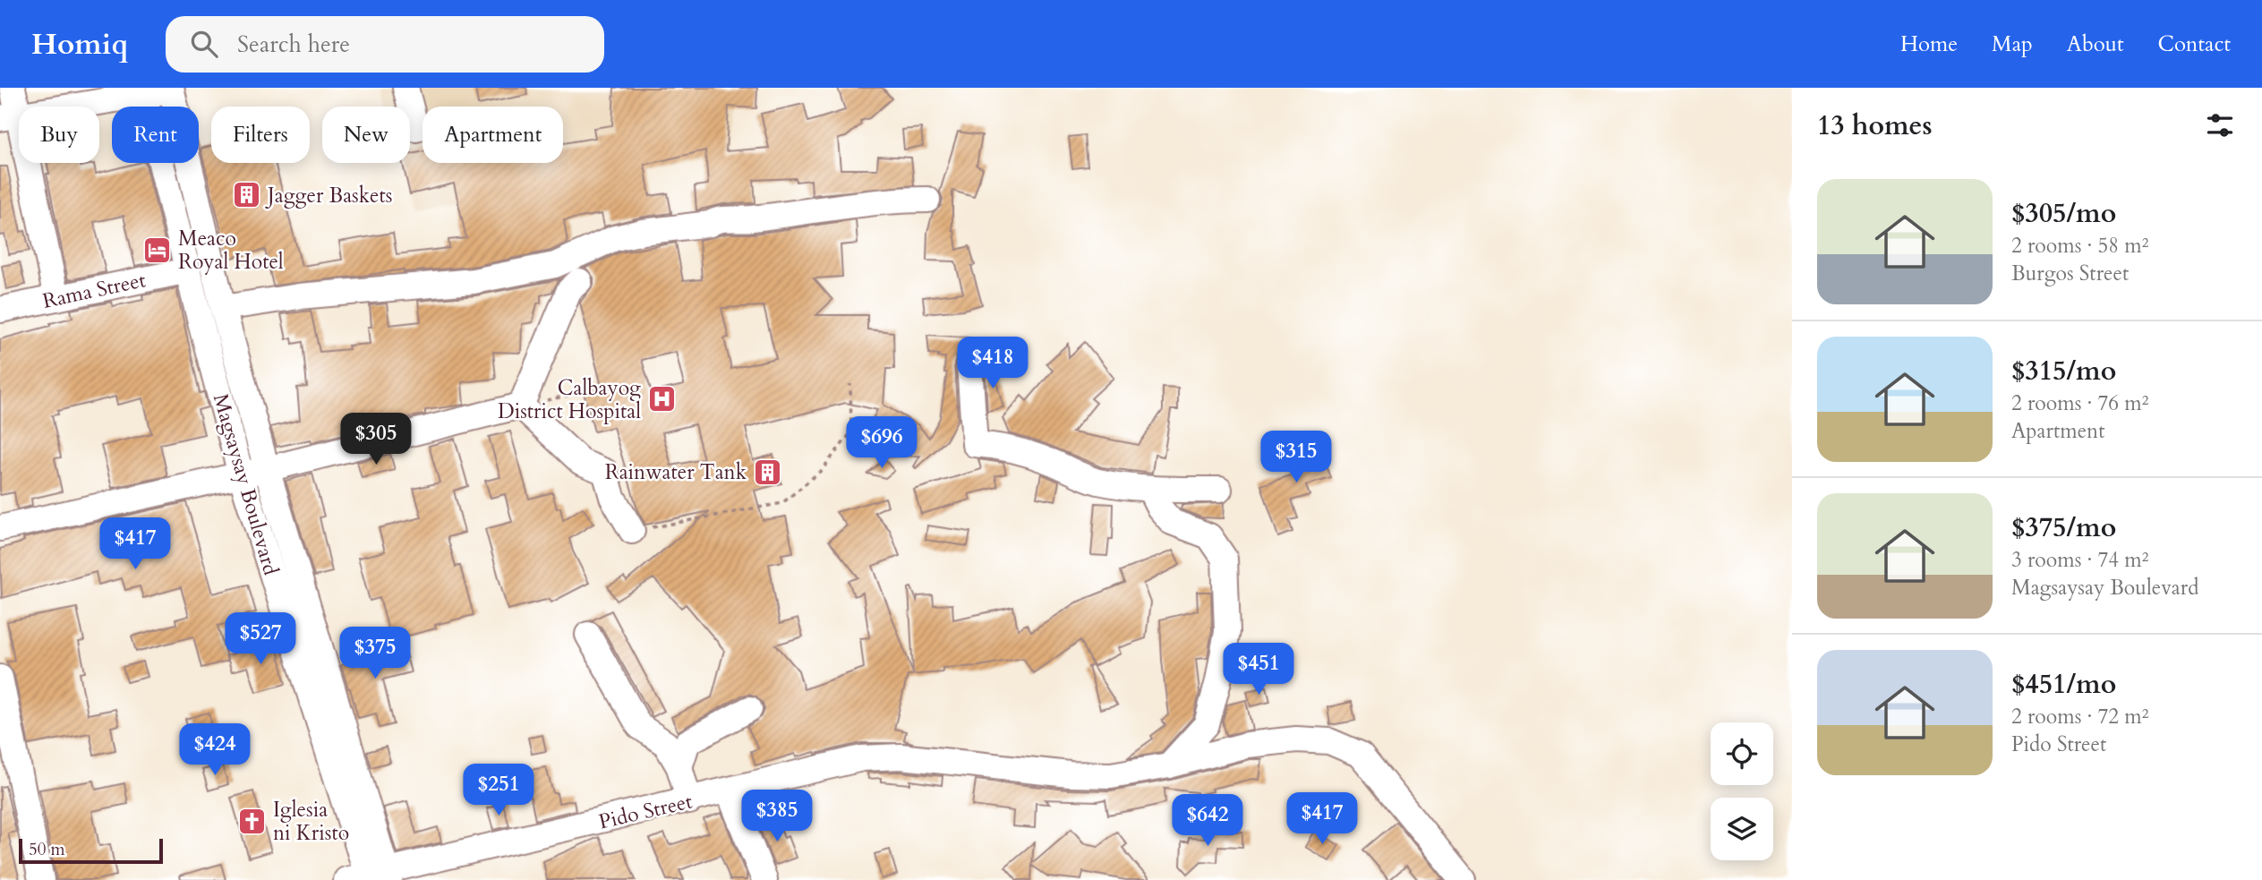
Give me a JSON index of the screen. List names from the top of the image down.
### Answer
{
  "streets": {
    "street": ["Rama Street", "Magsaysay Boulevard", "Pido Street"]
  },
  "crossings": [
    ["Rama Street", "Magsaysay Boulevard"],
    ["Magsaysay Boulevard", "Pido Street"]
  ],
  "places": {
    "building": ["Jagger Baskets", "Rainwater Tank"],
    "hotel": ["Meaco Royal Hotel"],
    "hospital": ["Calbayog District Hospital"],
    "church": ["Iglesia ni Kristo"]
  },
  "scale_bar": "50 m",
  "page": {
    "header": "Homiq",
    "search": "Search here",
    "nav": [
      "Home",
      "Map",
      "About",
      "Contact"
    ],
    "heading": "13 homes",
    "chip": [
      "Buy",
      "Rent",
      "Filters",
      "New",
      "Apartment"
    ],
    "list": [
      {
        "name": "$305/mo",
        "note": "2 rooms · 58 m² · Burgos Street"
      },
      {
        "name": "$315/mo",
        "note": "2 rooms · 76 m² · Apartment"
      },
      {
        "name": "$375/mo",
        "note": "3 rooms · 74 m² · Magsaysay Boulevard"
      },
      {
        "name": "$451/mo",
        "note": "2 rooms · 72 m² · Pido Street"
      }
    ],
    "price": [
      "$418",
      "$305",
      "$696",
      "$315",
      "$417",
      "$527",
      "$375",
      "$451",
      "$424",
      "$251",
      "$385",
      "$417",
      "$642"
    ],
    "scale": "50 m"
  }
}
